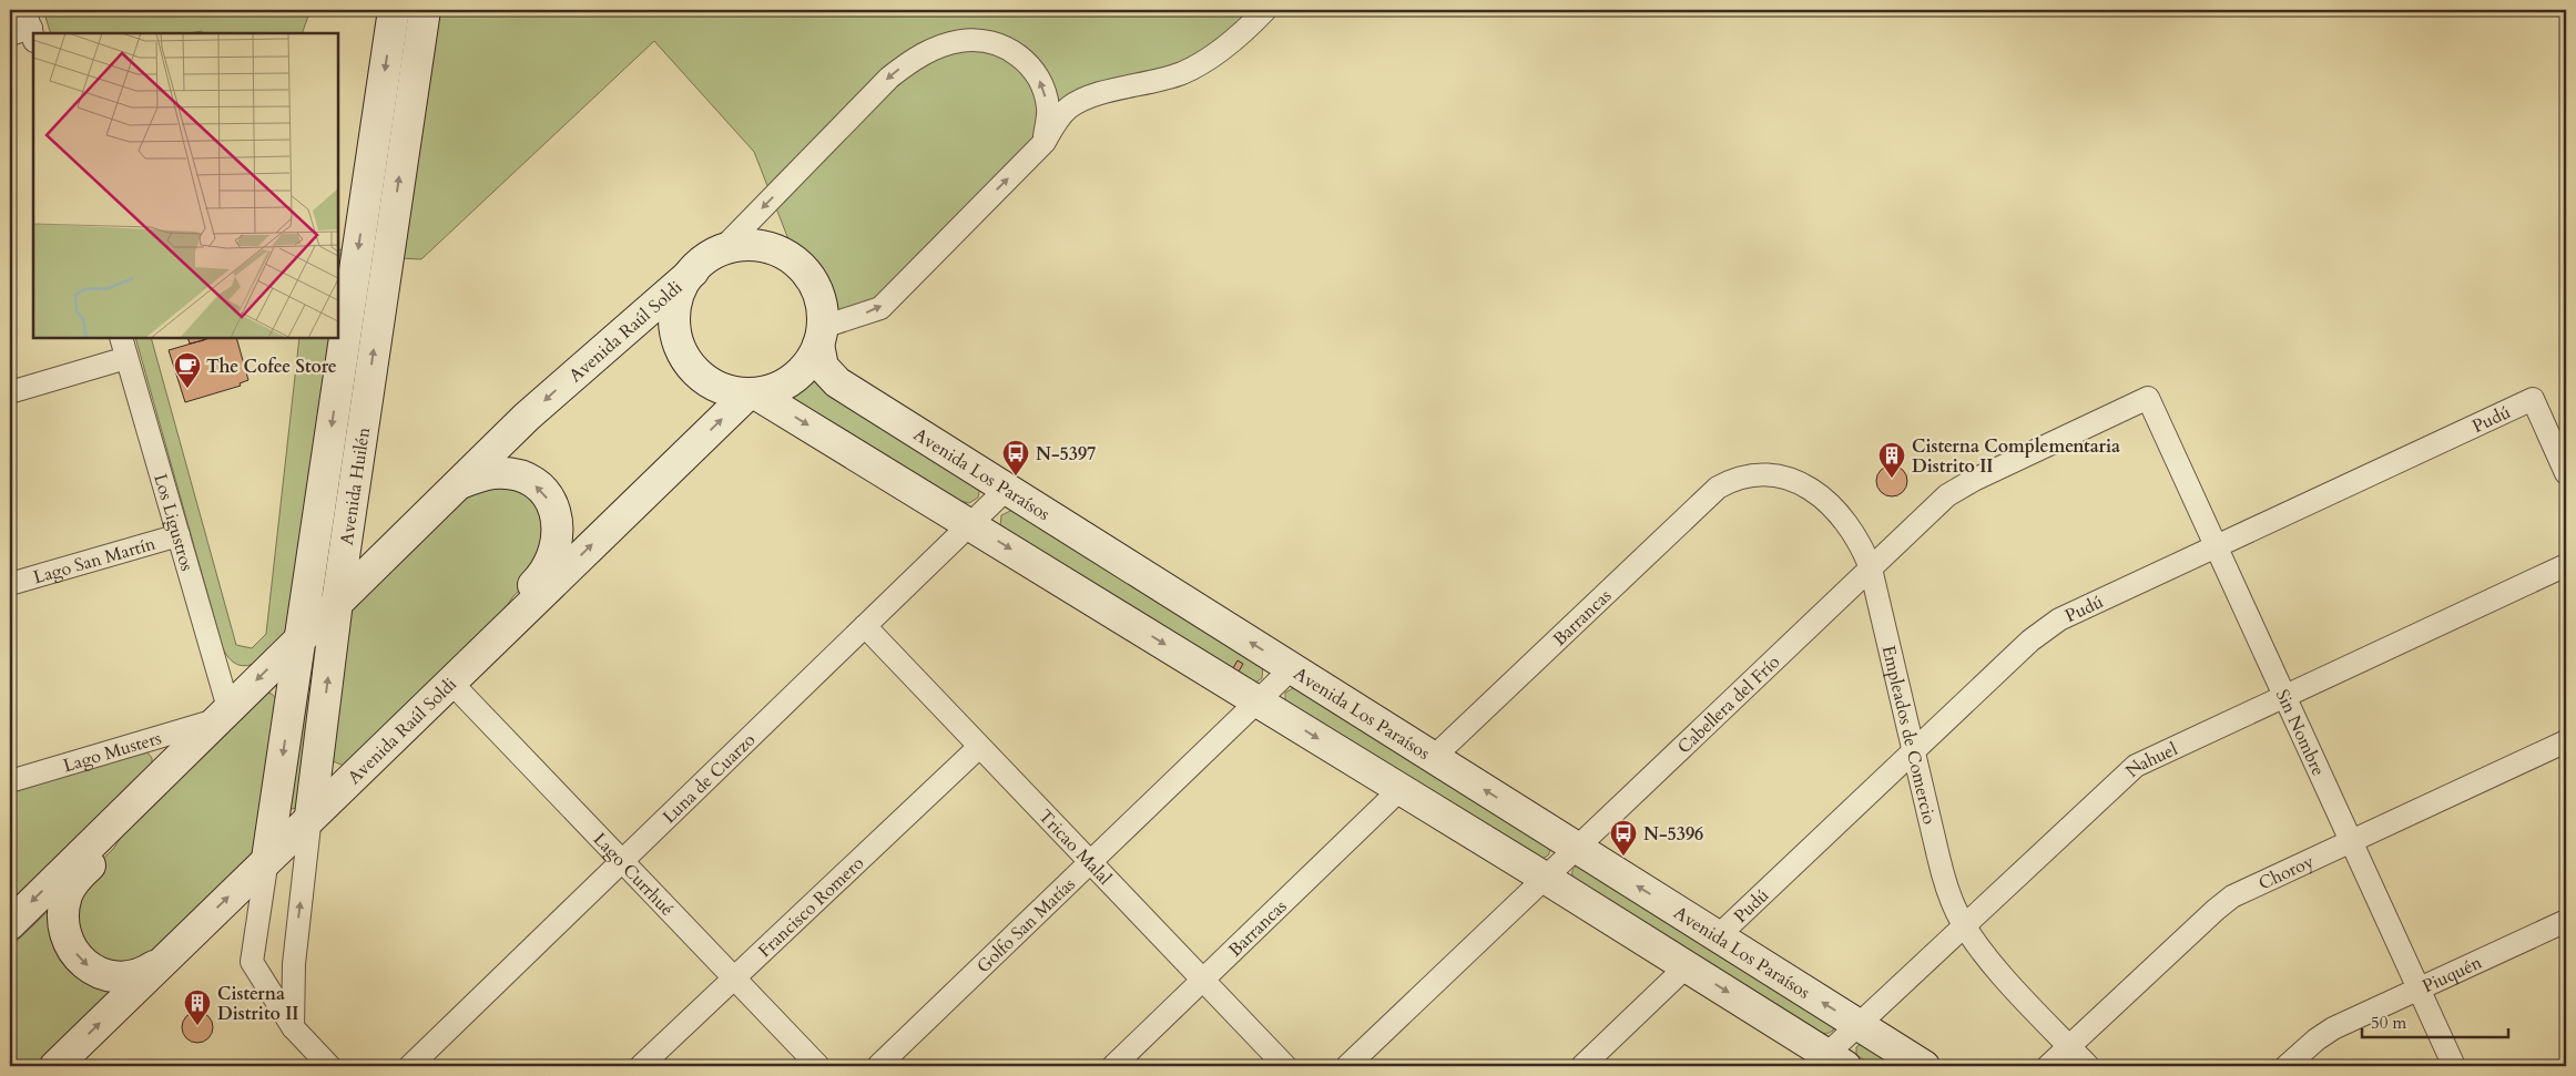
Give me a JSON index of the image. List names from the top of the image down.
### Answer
{
  "streets": {
    "main road": ["Avenida Raúl Soldi", "Avenida Los Paraísos", "Avenida Huilén"],
    "street": [
      "Pudú",
      "Los Ligustros",
      "Lago San Martín",
      "Barrancas",
      "Cabellera del Frío",
      "Sin Nombre",
      "Empleados de Comercio",
      "Lago Musters",
      "Nahuel",
      "Luna de Cuarzo",
      "Tricao Malal",
      "Choroy",
      "Lago Currhué",
      "Francisco Romero",
      "Golfo San Matías",
      "Piuquén"
    ]
  },
  "crossings": [
    ["Avenida Raúl Soldi", "Avenida Los Paraísos"],
    ["Avenida Raúl Soldi", "Avenida Huilén"],
    ["Avenida Raúl Soldi", "Los Ligustros"],
    ["Avenida Raúl Soldi", "Lago Musters"],
    ["Avenida Raúl Soldi", "Lago Currhué"],
    ["Pudú", "Avenida Los Paraísos"],
    ["Pudú", "Sin Nombre"],
    ["Pudú", "Empleados de Comercio"],
    ["Avenida Los Paraísos", "Barrancas"],
    ["Avenida Los Paraísos", "Cabellera del Frío"],
    ["Avenida Los Paraísos", "Nahuel"],
    ["Avenida Los Paraísos", "Luna de Cuarzo"],
    ["Avenida Los Paraísos", "Golfo San Matías"],
    ["Los Ligustros", "Lago San Martín"],
    ["Los Ligustros", "Lago Musters"],
    ["Barrancas", "Empleados de Comercio"],
    ["Barrancas", "Tricao Malal"],
    ["Cabellera del Frío", "Sin Nombre"],
    ["Cabellera del Frío", "Empleados de Comercio"],
    ["Sin Nombre", "Nahuel"],
    ["Sin Nombre", "Choroy"],
    ["Sin Nombre", "Piuquén"],
    ["Empleados de Comercio", "Nahuel"],
    ["Empleados de Comercio", "Choroy"],
    ["Luna de Cuarzo", "Tricao Malal"],
    ["Luna de Cuarzo", "Lago Currhué"],
    ["Tricao Malal", "Francisco Romero"],
    ["Tricao Malal", "Golfo San Matías"],
    ["Lago Currhué", "Francisco Romero"]
  ],
  "places": {
    "cafe": ["The Cofee Store"],
    "bus stop": ["N-5397", "N-5396"],
    "building": ["Cisterna Complementaria Distrito II", "Cisterna Distrito II"]
  },
  "scale_bar": "50 m"
}
